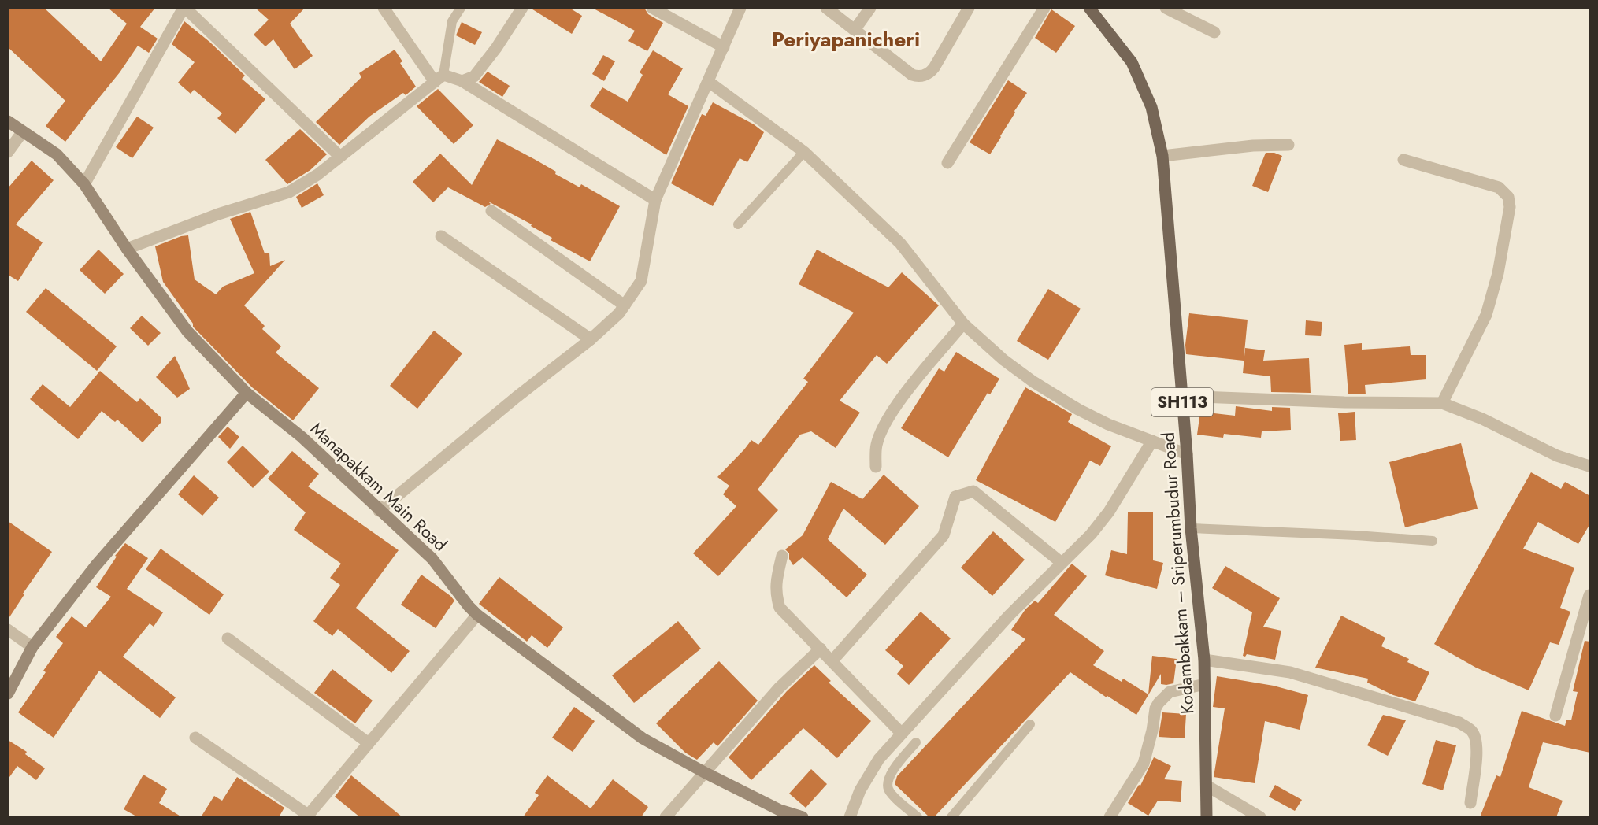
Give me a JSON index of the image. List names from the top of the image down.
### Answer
{
  "streets": {
    "main road": ["SH113", "Manapakkam Main Road", "Kodambakkam – Sriperumbudur Road"]
  },
  "districts": ["Periyapanicheri"]
}
